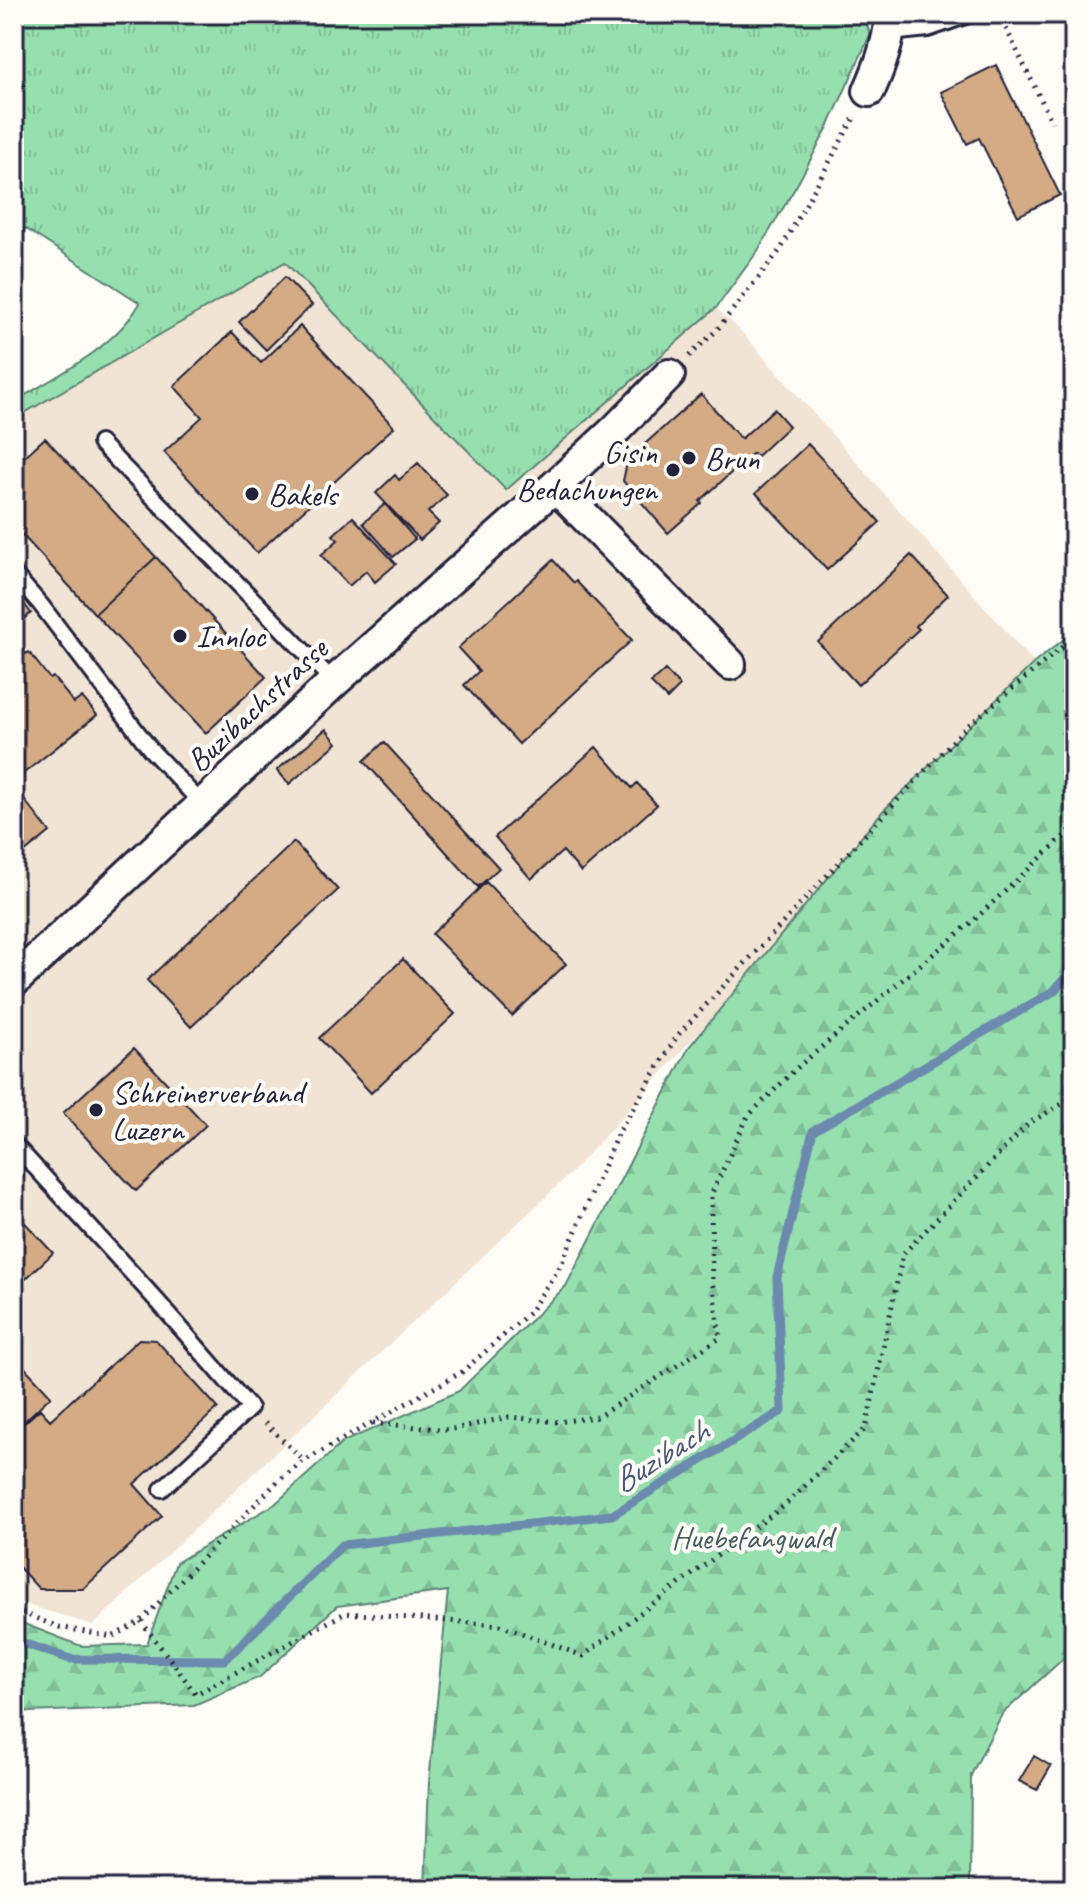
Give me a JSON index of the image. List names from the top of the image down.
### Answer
{
  "streets": {
    "street": ["Buzibachstrasse"]
  },
  "water": ["Buzibach"],
  "parks": ["Huebefangwald"],
  "places": [
    "Brun",
    "Gisin Bedachungen",
    "Bakels",
    "Innloc",
    "Schreinerverband Luzern"
  ]
}
